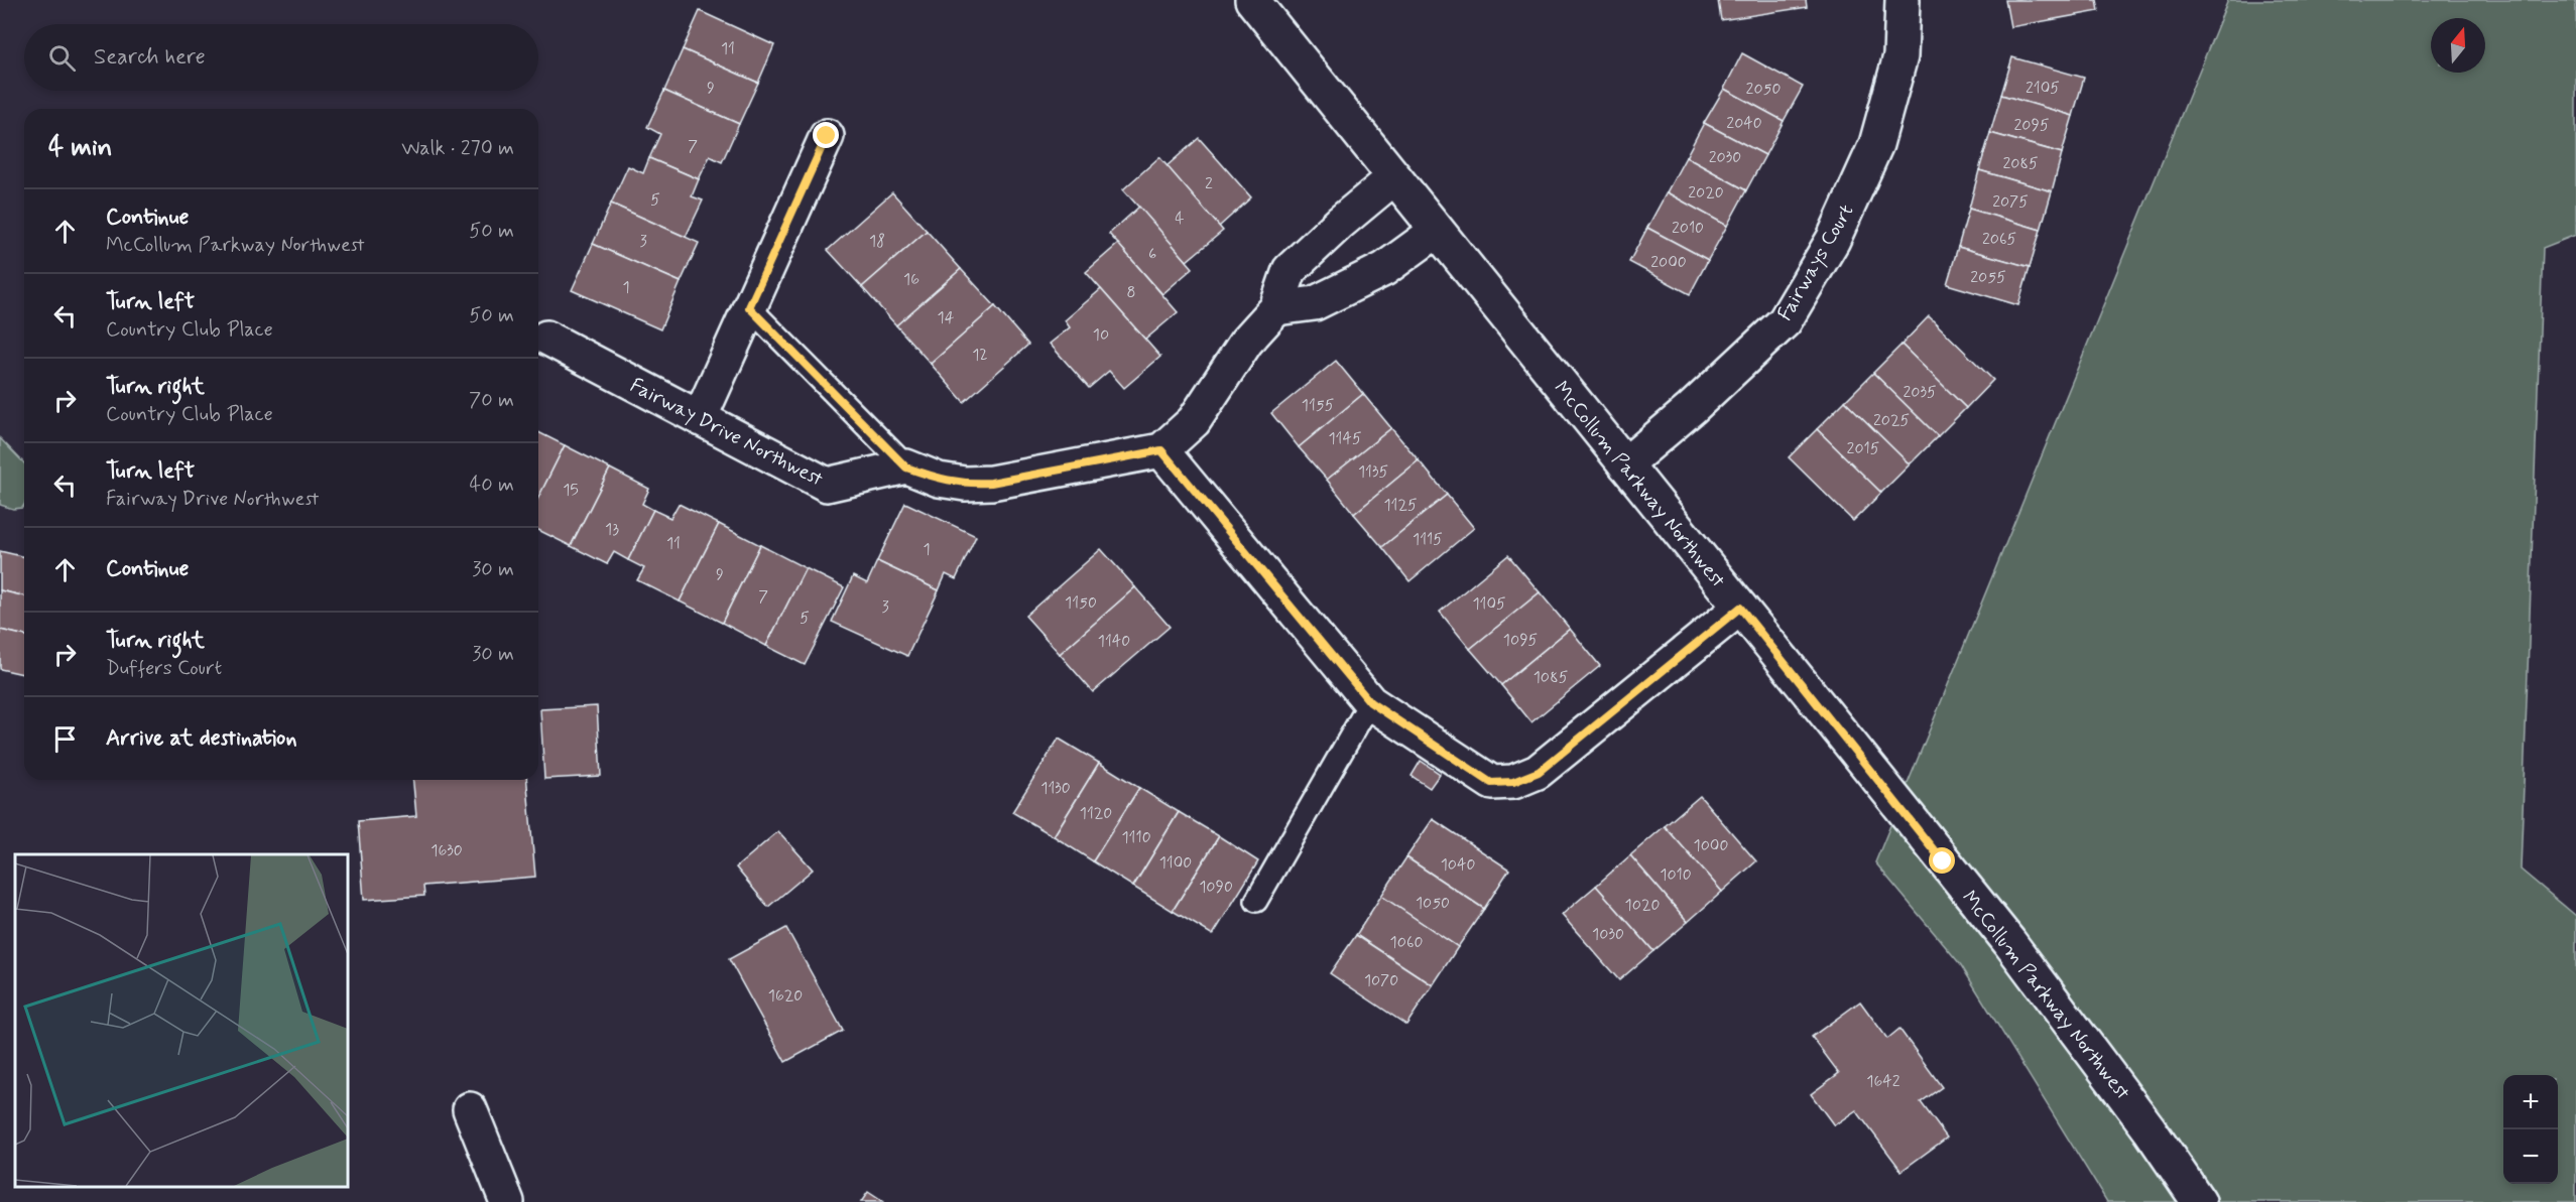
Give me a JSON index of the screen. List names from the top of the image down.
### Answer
{
  "streets": {
    "street": ["Fairways Court", "Fairway Drive Northwest", "McCollum Parkway Northwest"]
  },
  "crossings": [
    ["Fairways Court", "McCollum Parkway Northwest"]
  ],
  "house_numbers": [
    "11",
    "9",
    "2105",
    "2050",
    "2040",
    "2095",
    "7",
    "2030",
    "2085",
    "2",
    "2020",
    "5",
    "2075",
    "4",
    "2010",
    "2065",
    "3",
    "18",
    "6",
    "2000",
    "2055",
    "16",
    "1",
    "8",
    "14",
    "10",
    "12",
    "2035",
    "1155",
    "2025",
    "1145",
    "2015",
    "1135",
    "15",
    "1125",
    "13",
    "1115",
    "11",
    "1",
    "9",
    "7",
    "1150",
    "1105",
    "3",
    "5",
    "1095",
    "1140",
    "1085",
    "1130",
    "1120",
    "1110",
    "1000",
    "1630",
    "1100",
    "1040",
    "1010",
    "1090",
    "1050",
    "1020",
    "1030",
    "1060",
    "1070",
    "1620",
    "1642"
  ],
  "north": "top",
  "page": {
    "search": "Search here",
    "heading": ["4 min", "Walk · 270 m"],
    "list": [
      ["Continue", "McCollum Parkway Northwest", "50 m"],
      ["Turn left", "Country Club Place", "50 m"],
      ["Turn right", "Country Club Place", "70 m"],
      ["Turn left", "Fairway Drive Northwest", "40 m"],
      ["Continue", "30 m"],
      ["Turn right", "Duffers Court", "30 m"],
      "Arrive at destination"
    ],
    "map_buttons": ["+", "−"]
  }
}
